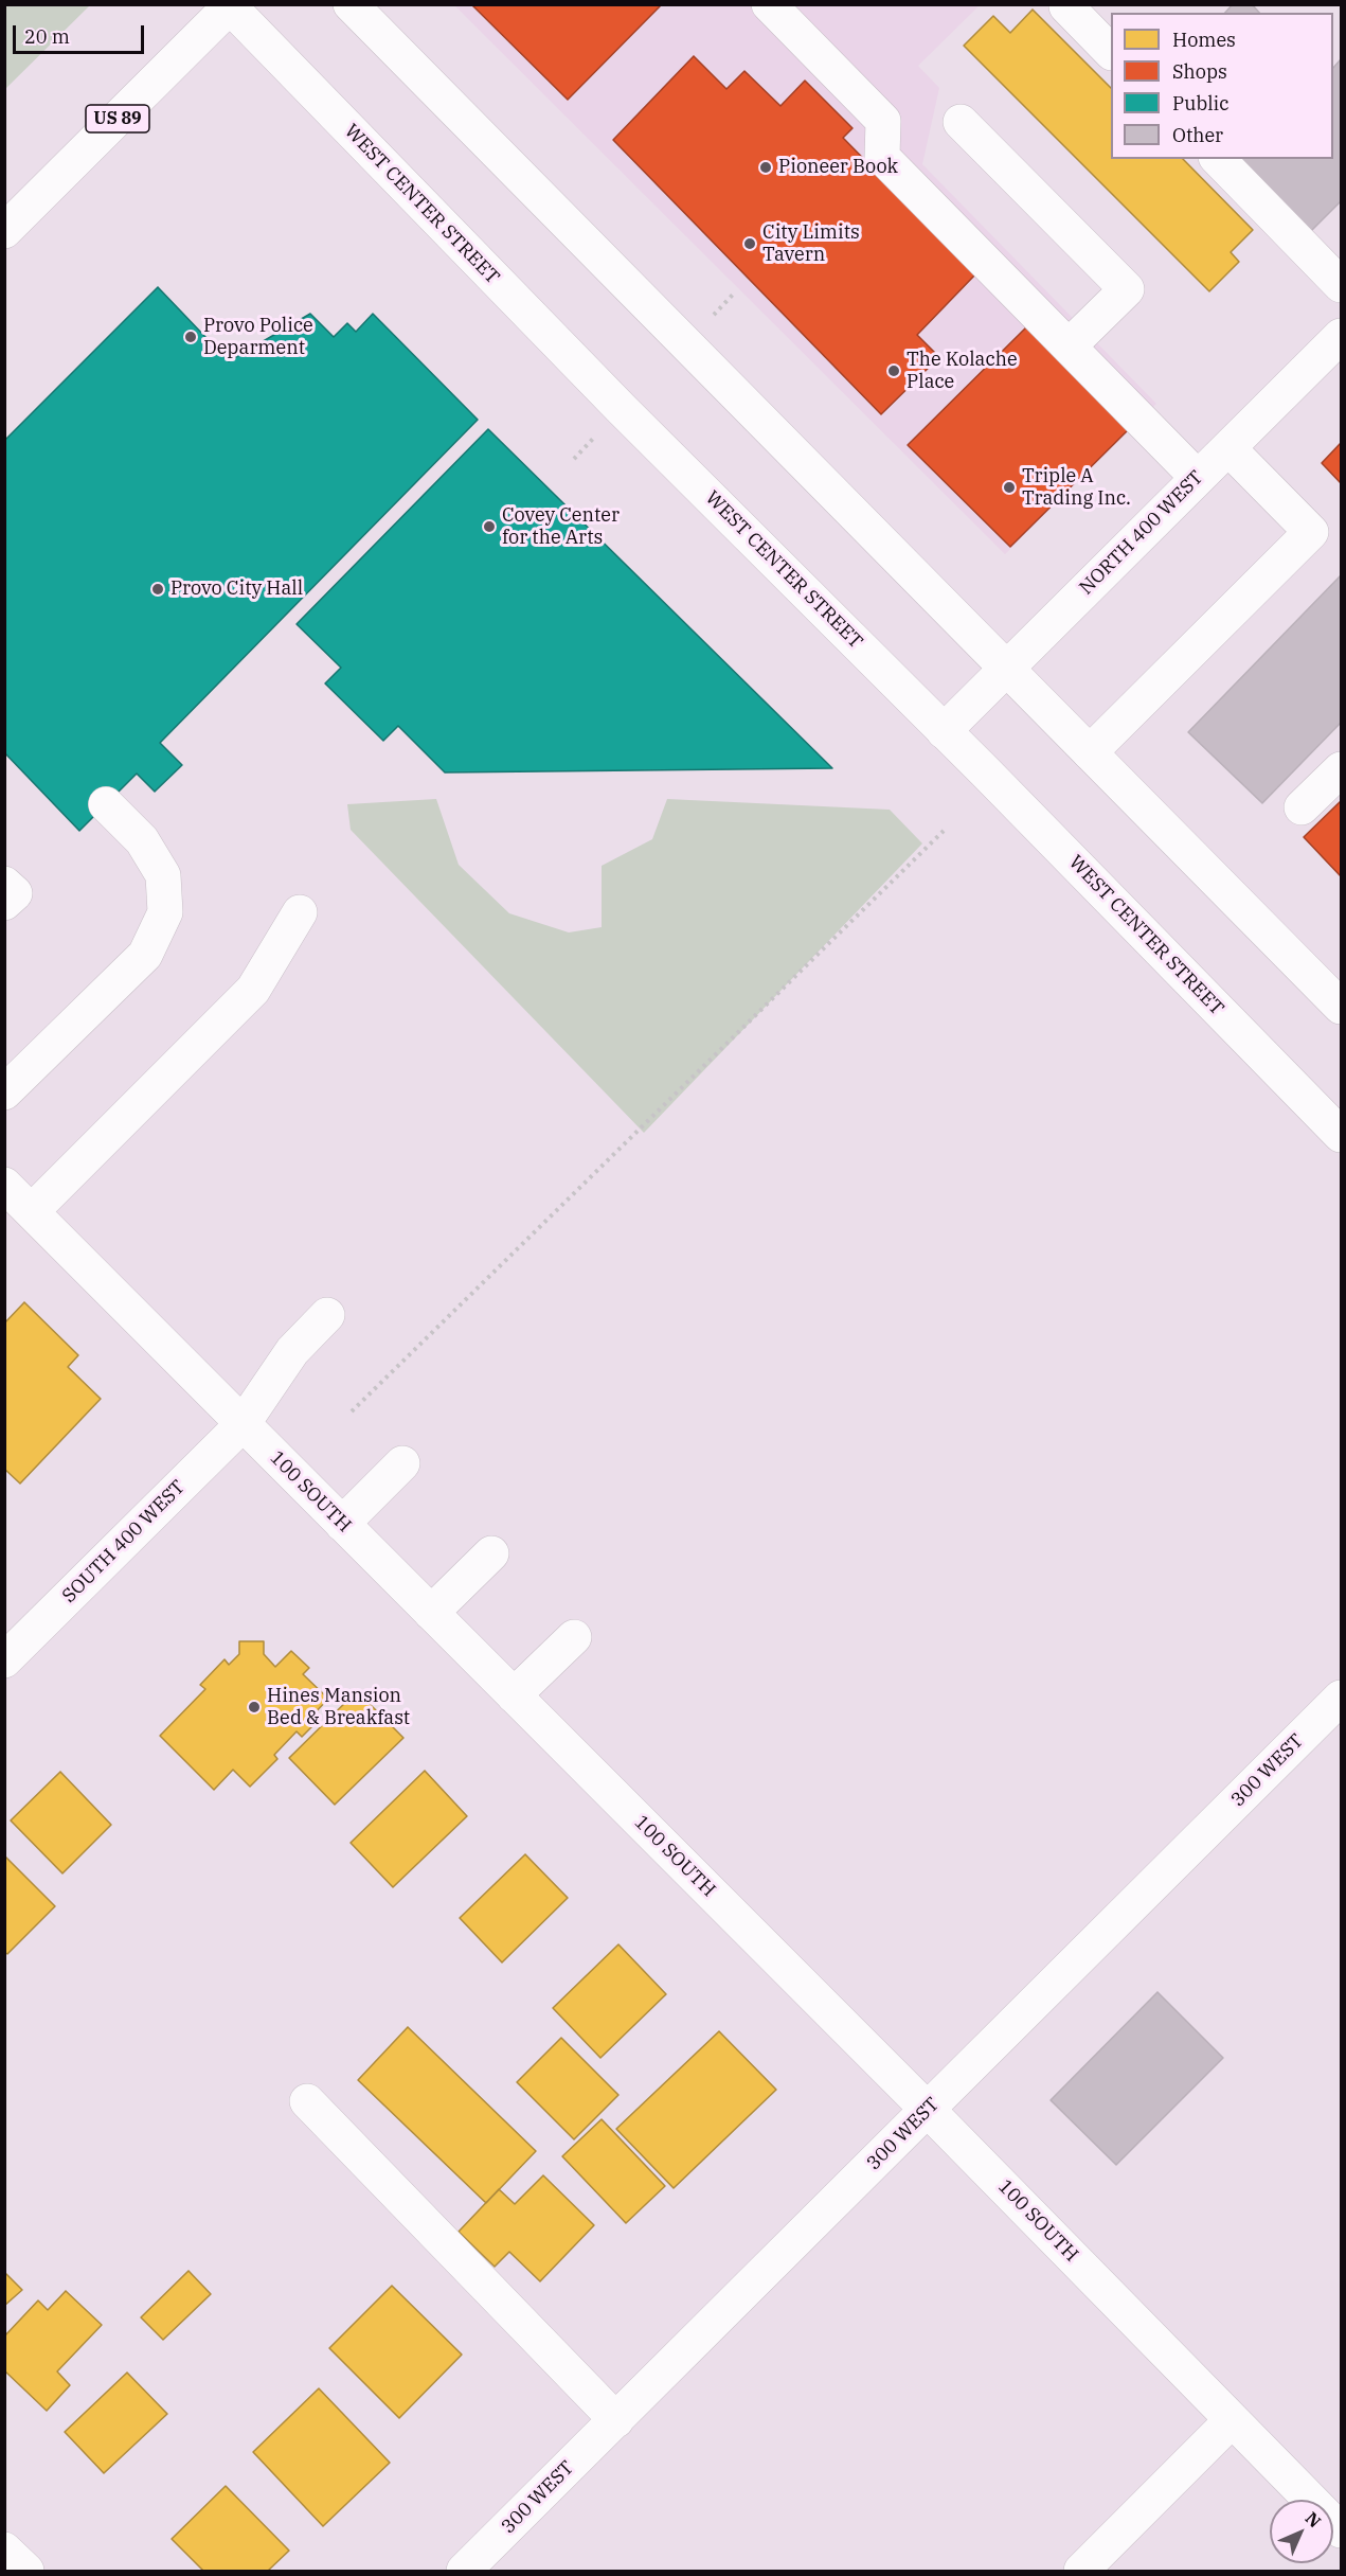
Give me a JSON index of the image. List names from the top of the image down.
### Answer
{
  "streets": {
    "street": [
      "US 89",
      "WEST CENTER STREET",
      "NORTH 400 WEST",
      "100 SOUTH",
      "SOUTH 400 WEST",
      "300 WEST"
    ]
  },
  "crossings": [
    ["US 89", "WEST CENTER STREET"],
    ["WEST CENTER STREET", "NORTH 400 WEST"],
    ["100 SOUTH", "SOUTH 400 WEST"],
    ["100 SOUTH", "300 WEST"]
  ],
  "places": [
    "Pioneer Book",
    "City Limits Tavern",
    "Provo Police Deparment",
    "The Kolache Place",
    "Triple A Trading Inc.",
    "Covey Center for the Arts",
    "Provo City Hall",
    "Hines Mansion Bed & Breakfast"
  ],
  "legend": [
    "Homes",
    "Shops",
    "Public",
    "Other"
  ],
  "scale_bar": "20 m",
  "north": "top right"
}
